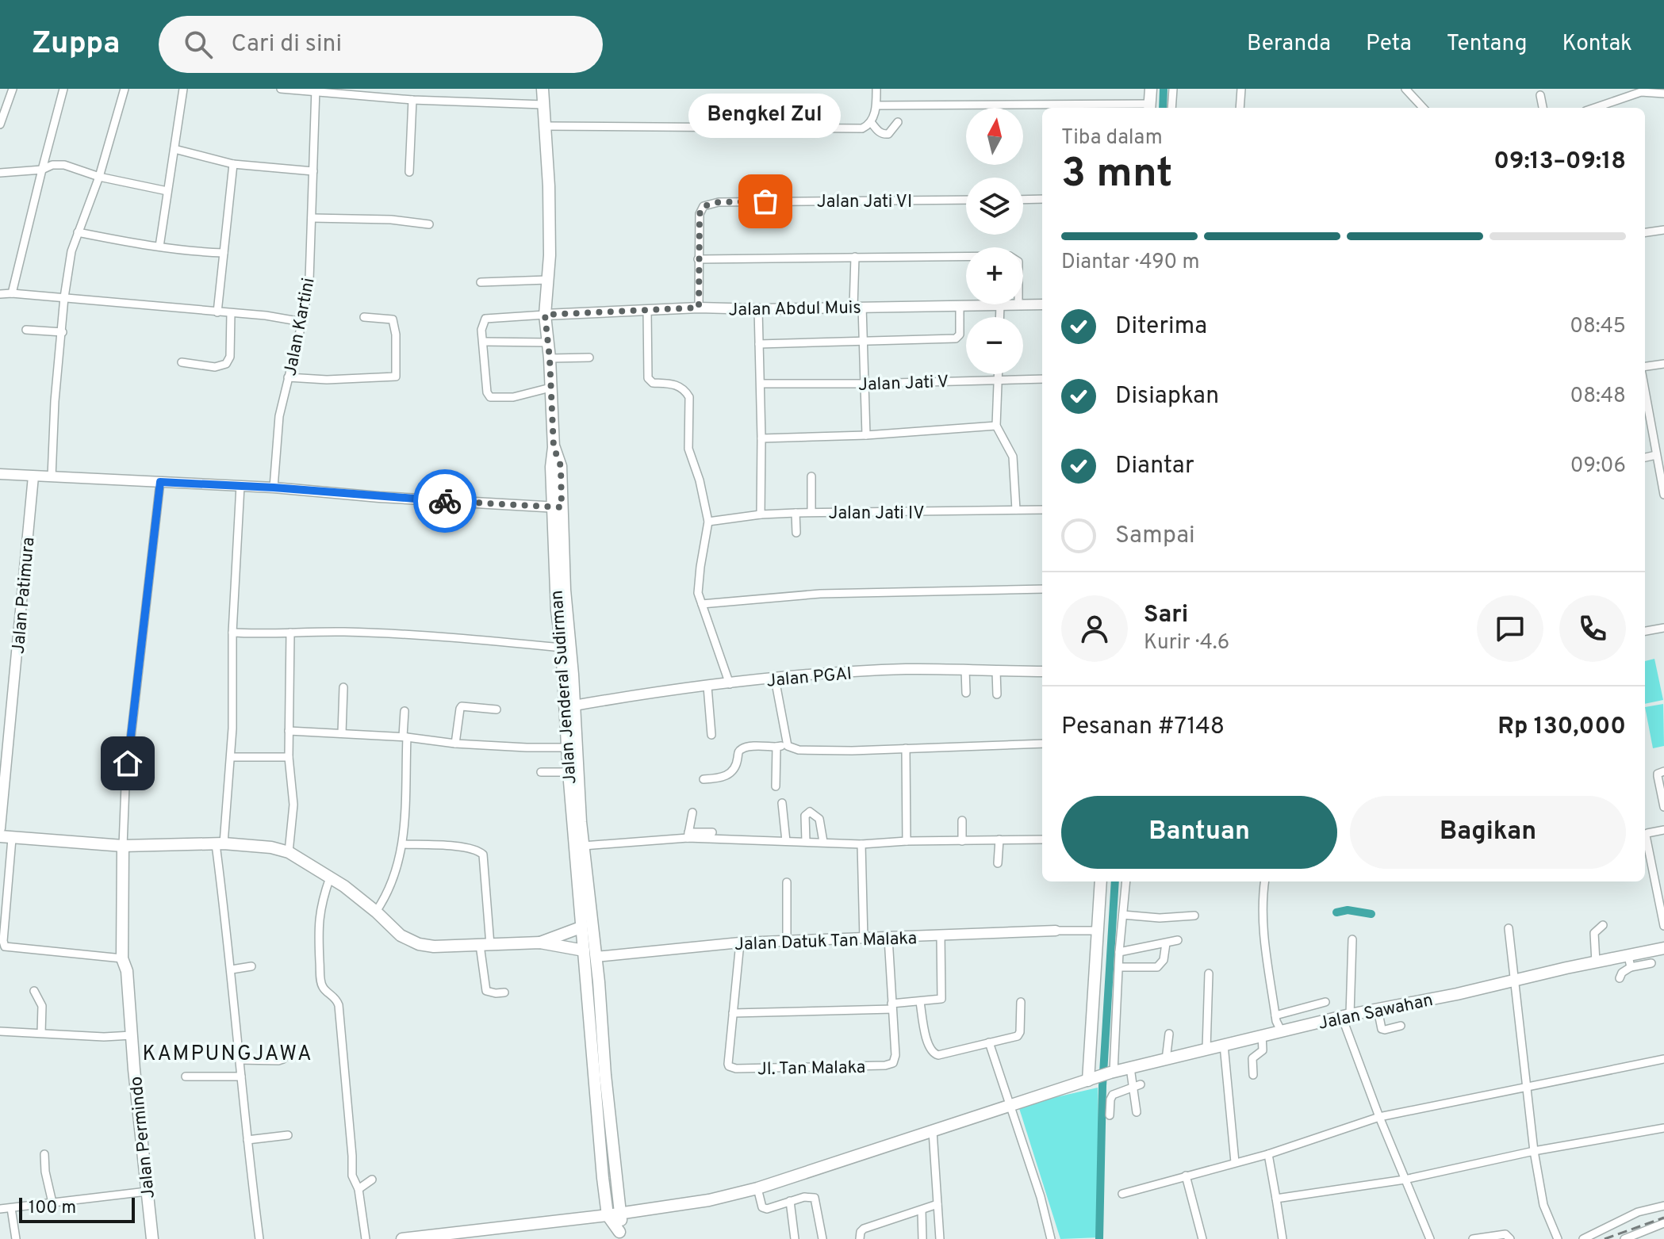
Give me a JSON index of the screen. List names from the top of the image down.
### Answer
{
  "streets": {
    "main road": ["Jalan Jenderal Sudirman", "Jalan Sawahan", "Jalan Permindo"],
    "street": [
      "Jalan Jati VI",
      "Jalan Abdul Muis",
      "Jalan Kartini",
      "Jalan Jati V",
      "Jalan Jati IV",
      "Jalan Patimura",
      "Jalan PGAI",
      "Jalan Datuk Tan Malaka",
      "Jl. Tan Malaka"
    ]
  },
  "crossings": [
    ["Jalan Jati VI", "Jalan Abdul Muis"],
    ["Jalan Abdul Muis", "Jalan Jenderal Sudirman"],
    ["Jalan Datuk Tan Malaka", "Jl. Tan Malaka"]
  ],
  "districts": ["KAMPUNGJAWA"],
  "places": ["Bengkel Zul"],
  "scale_bar": "100 m",
  "north": "top",
  "page": {
    "header": "Zuppa",
    "search": "Cari di sini",
    "nav": [
      "Beranda",
      "Peta",
      "Tentang",
      "Kontak"
    ],
    "bubble": "Bengkel Zul",
    "map_buttons": ["+", "−"],
    "heading": ["3 mnt", "Tiba dalam", "09:13–09:18"],
    "panel": [
      "Sari",
      "Kurir · 4.6",
      "Pesanan #7148",
      "Rp 130,000"
    ],
    "bar": "Diantar · 490 m",
    "list": [
      ["Diterima", "08:45"],
      ["Disiapkan", "08:48"],
      ["Diantar", "09:06"],
      "Sampai"
    ],
    "buttons": ["Bantuan", "Bagikan"],
    "scale": "100 m"
  }
}
